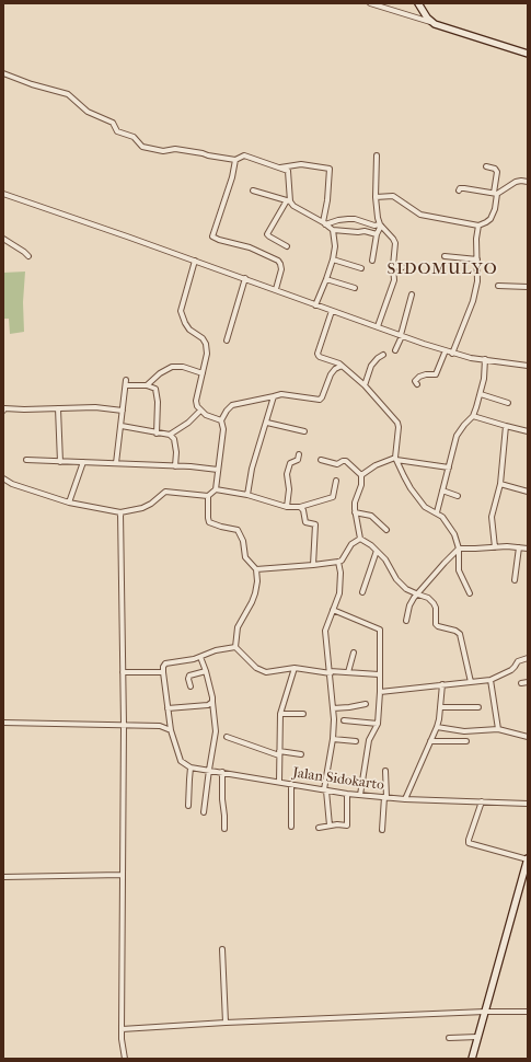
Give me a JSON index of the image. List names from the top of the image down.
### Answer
{
  "streets": {
    "street": ["Jalan Sidokarto"]
  },
  "districts": ["SIDOMULYO"]
}
